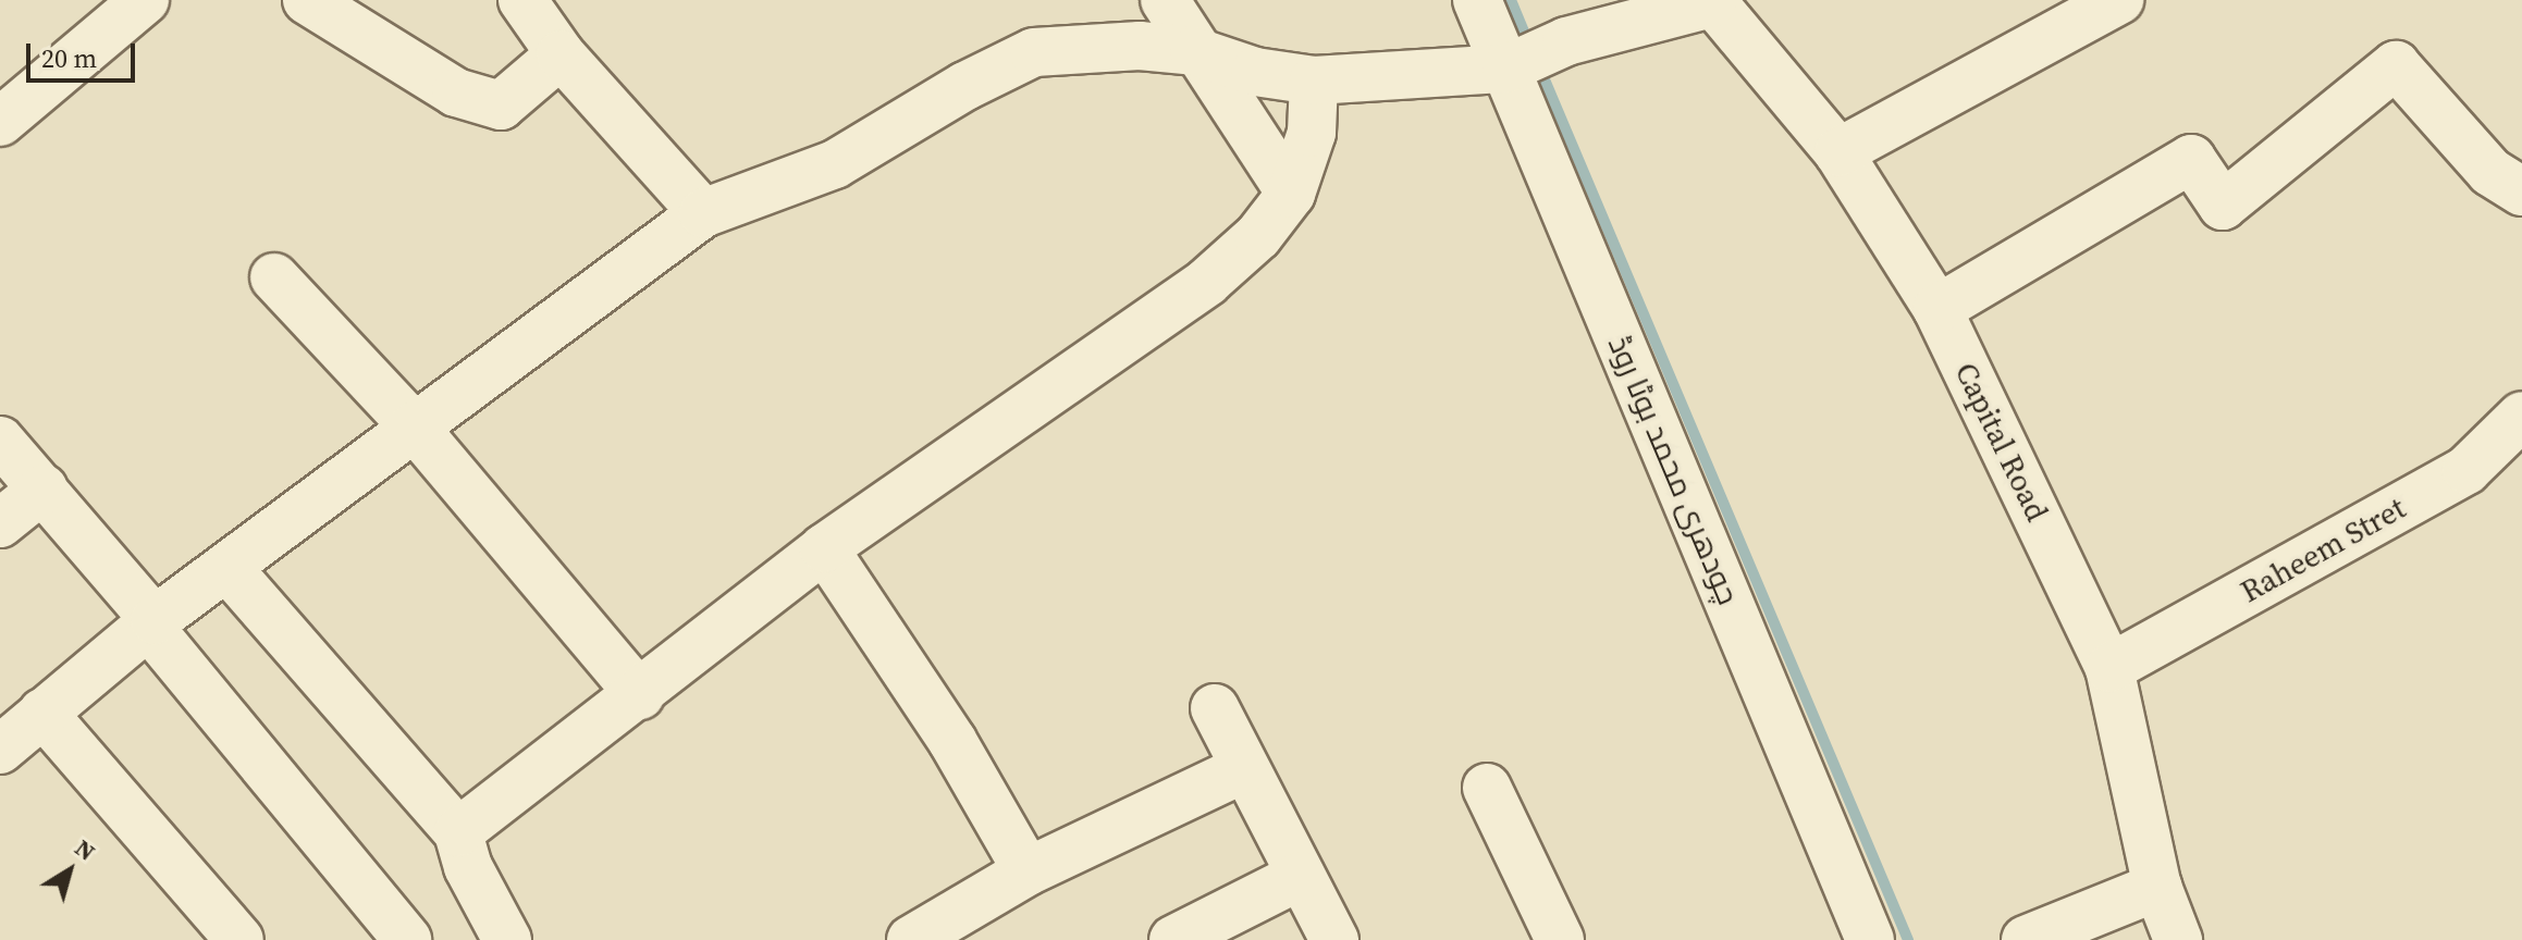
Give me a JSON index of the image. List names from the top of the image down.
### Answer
{
  "streets": {
    "street": ["Capital Road", "چودھری محمد بوٹا روڈ", "Raheem Stret"]
  },
  "crossings": [
    ["Capital Road", "Raheem Stret"]
  ],
  "scale_bar": "20 m",
  "north": "top right"
}
